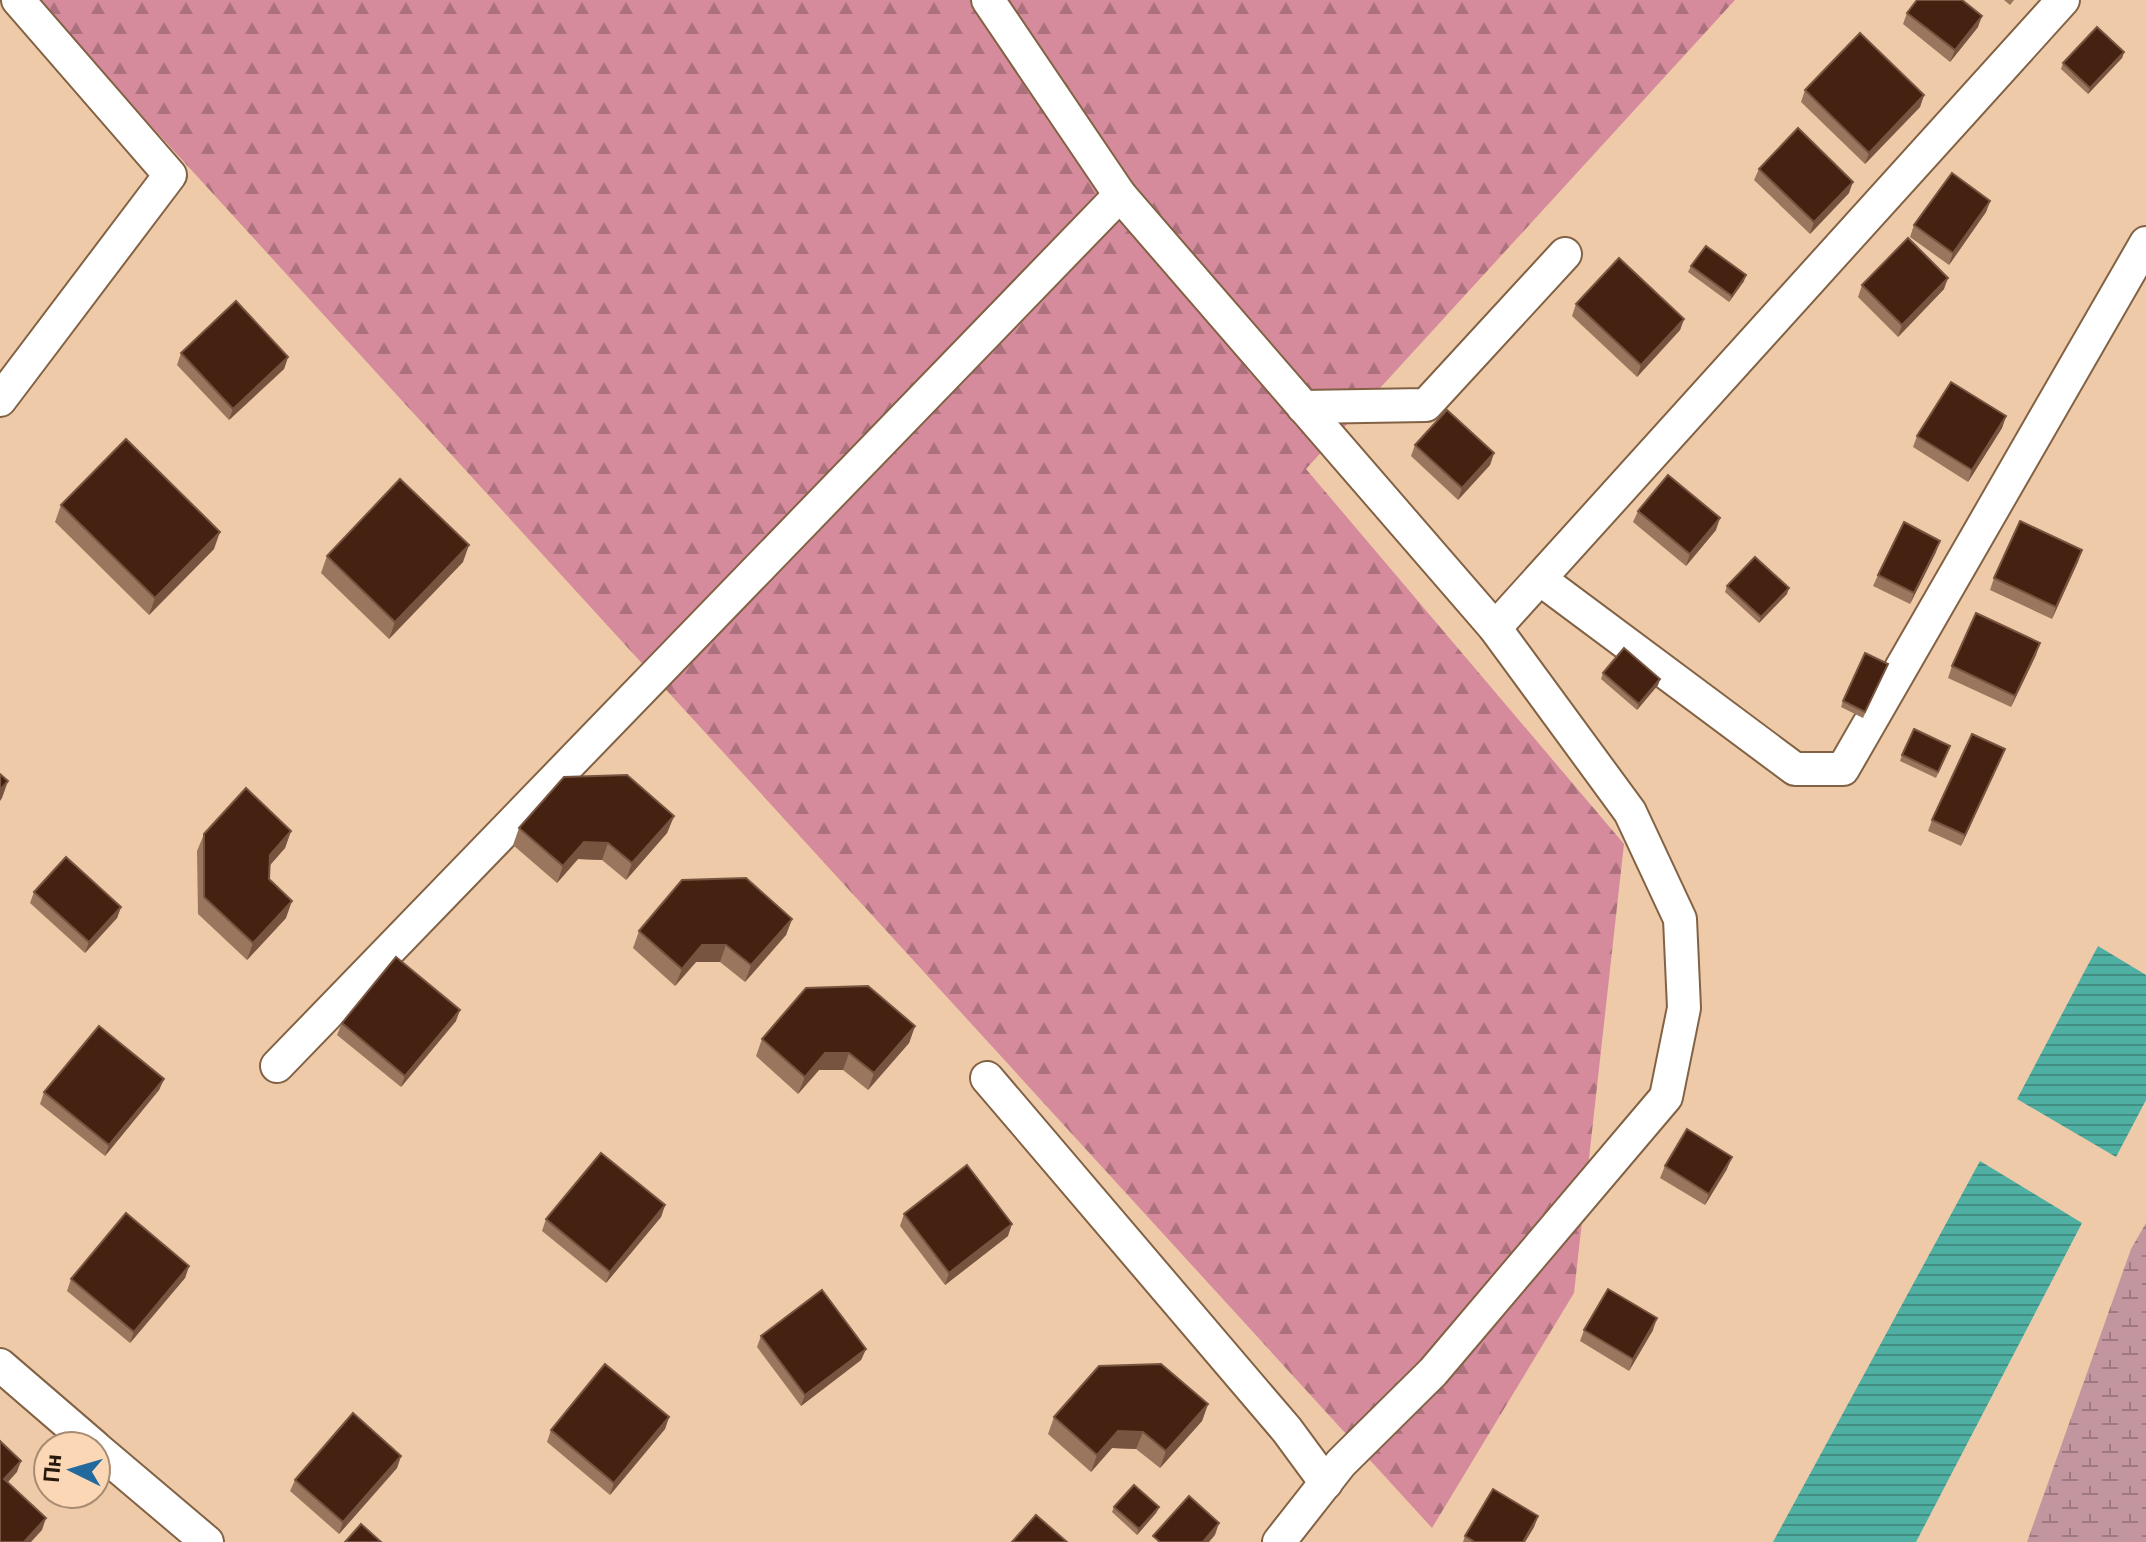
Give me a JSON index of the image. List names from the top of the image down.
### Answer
{
  "north": "left"
}
